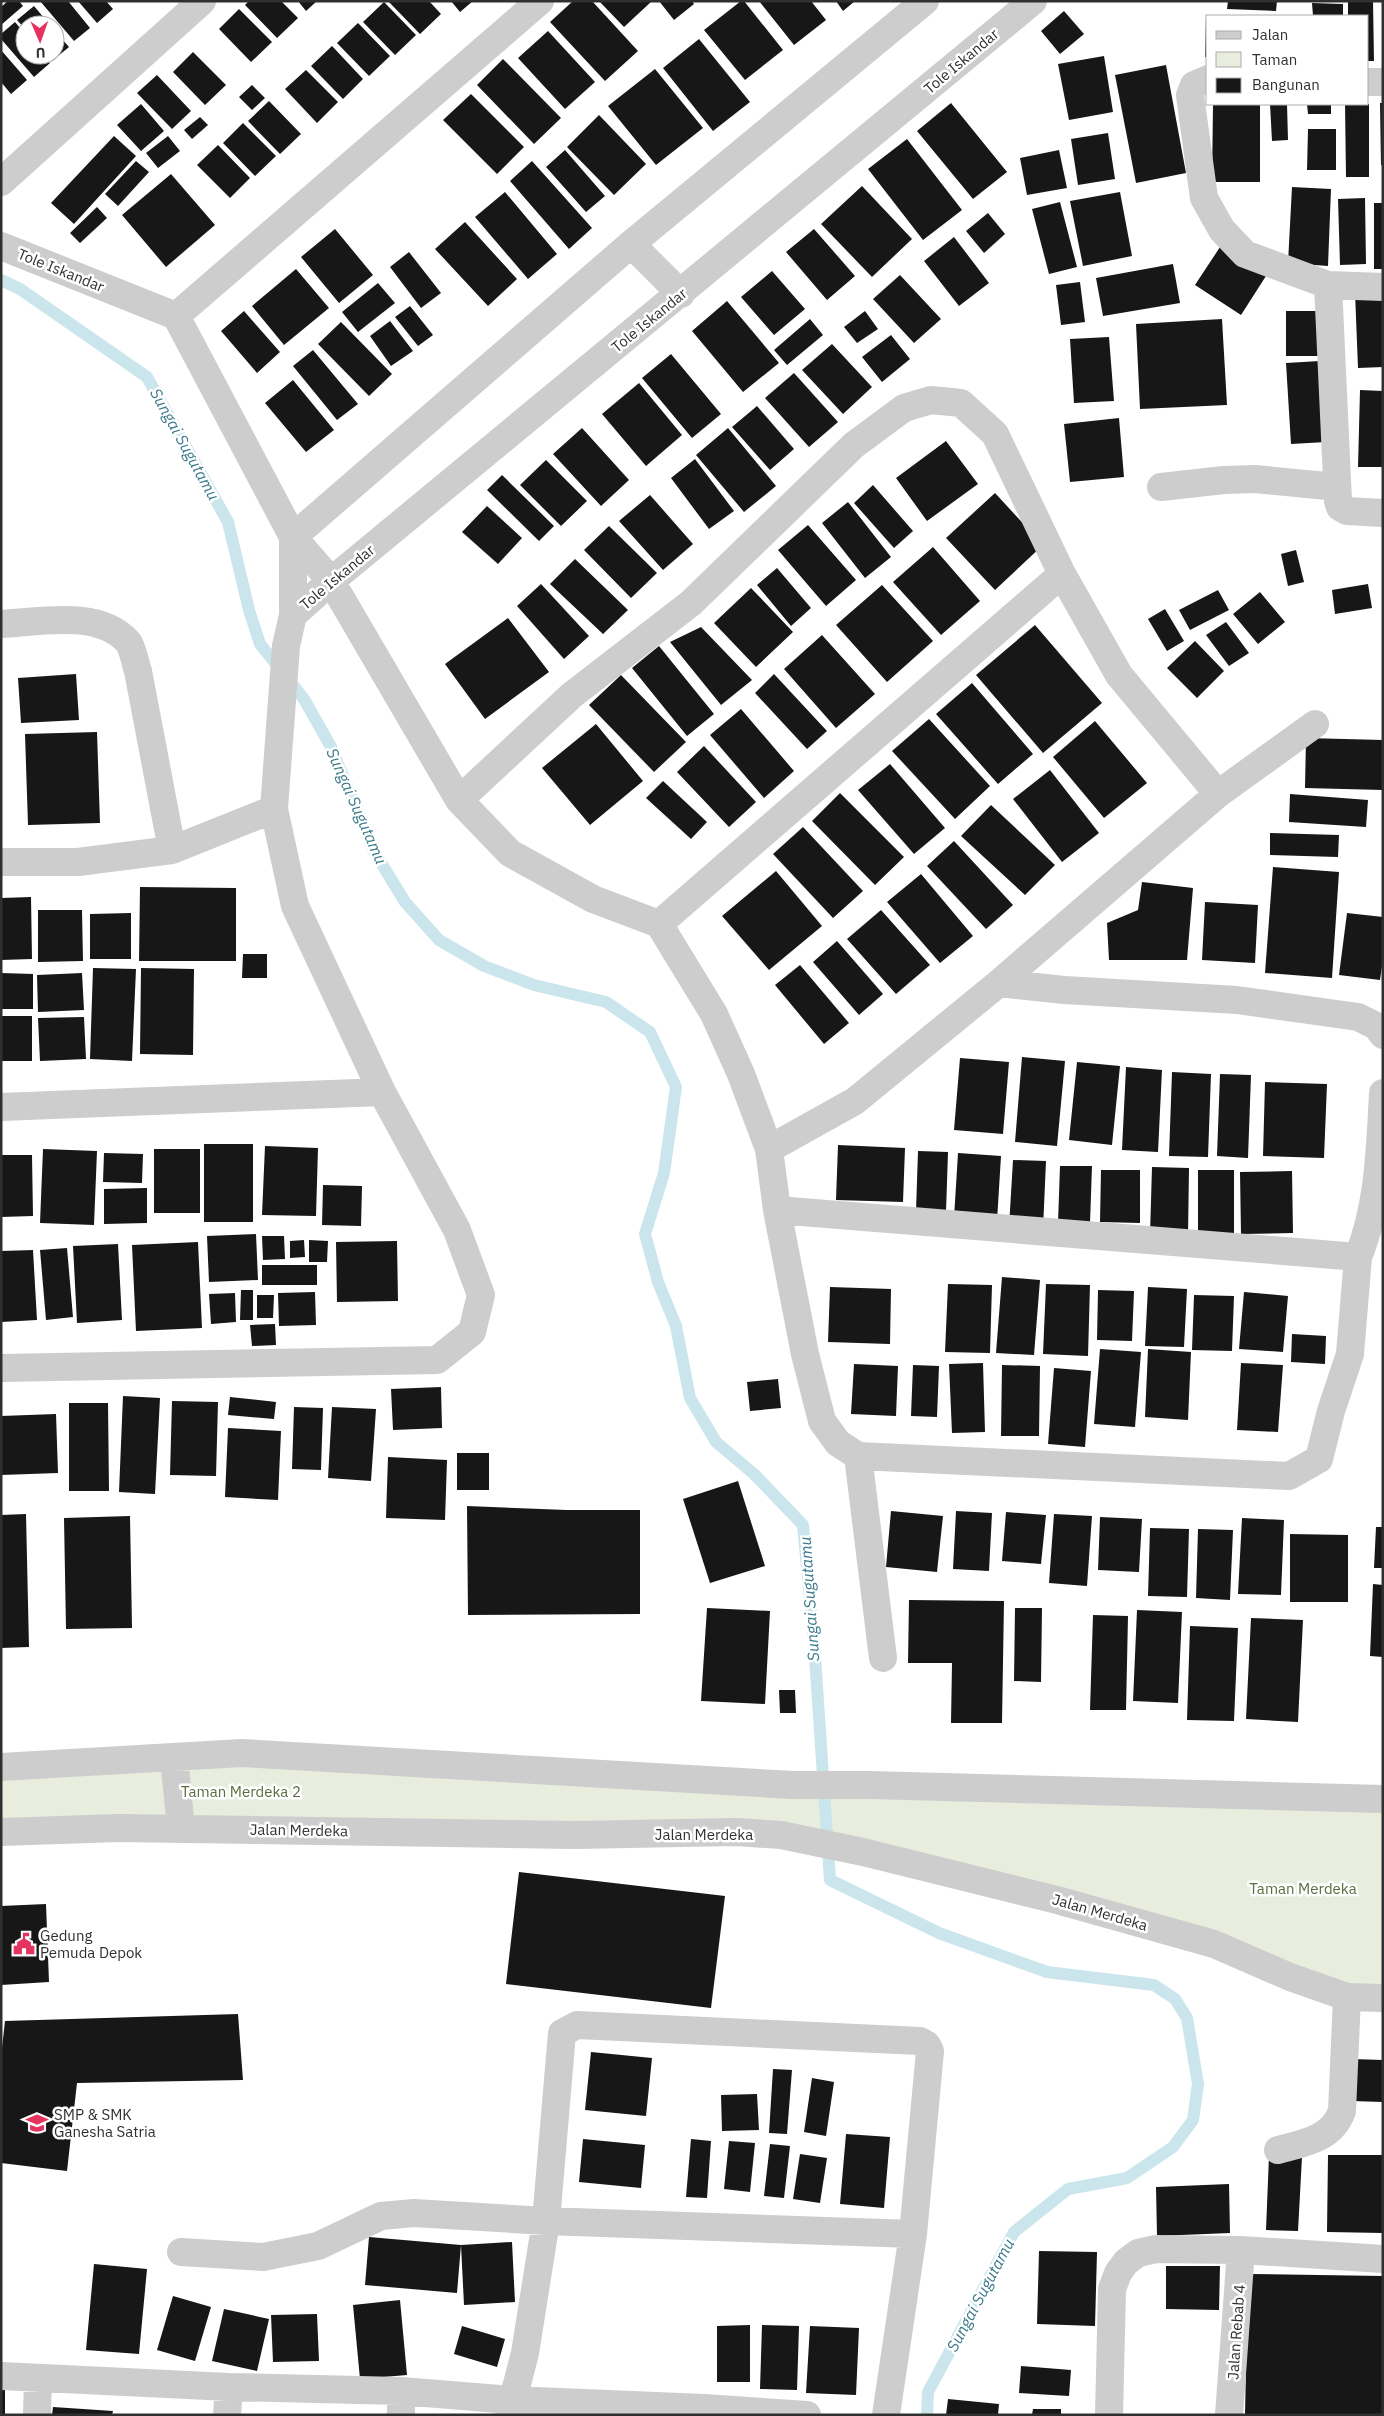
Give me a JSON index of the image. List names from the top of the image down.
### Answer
{
  "streets": {
    "street": ["Tole Iskandar", "Jalan Merdeka", "Jalan Rebab 4"]
  },
  "water": ["Sungai Sugutamu"],
  "parks": ["Taman Merdeka 2", "Taman Merdeka"],
  "places": {
    "public building": ["Gedung Pemuda Depok"],
    "school or university": ["SMP & SMK Ganesha Satria"]
  },
  "legend": ["Jalan", "Taman", "Bangunan"],
  "north": "bottom"
}
